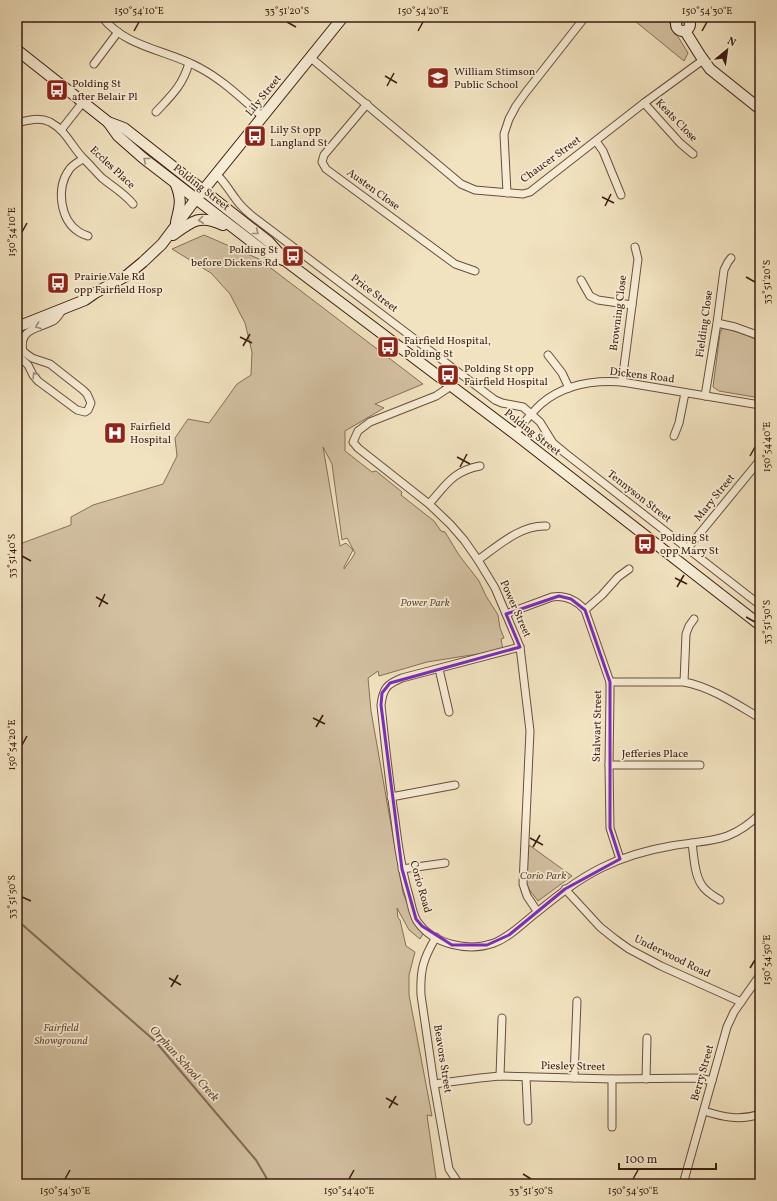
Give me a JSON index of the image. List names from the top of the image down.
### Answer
{
  "streets": {
    "main road": ["Lily Street", "Polding Street"],
    "street": [
      "Keats Close",
      "Chaucer Street",
      "Eccles Place",
      "Austen Close",
      "Price Street",
      "Browning Close",
      "Fielding Close",
      "Dickens Road",
      "Tennyson Street",
      "Mary Street",
      "Power Street",
      "Stalwart Street",
      "Jefferies Place",
      "Corio Road",
      "Underwood Road",
      "Beavors Street",
      "Piesley Street",
      "Berry Street"
    ]
  },
  "crossings": [
    ["Lily Street", "Chaucer Street"],
    ["Lily Street", "Polding Street"],
    ["Lily Street", "Price Street"],
    ["Keats Close", "Chaucer Street"],
    ["Chaucer Street", "Austen Close"],
    ["Polding Street", "Dickens Road"],
    ["Polding Street", "Power Street"],
    ["Price Street", "Dickens Road"],
    ["Price Street", "Tennyson Street"],
    ["Browning Close", "Dickens Road"],
    ["Fielding Close", "Dickens Road"],
    ["Dickens Road", "Tennyson Street"],
    ["Tennyson Street", "Mary Street"],
    ["Power Street", "Corio Road"],
    ["Stalwart Street", "Jefferies Place"],
    ["Stalwart Street", "Corio Road"],
    ["Corio Road", "Underwood Road"],
    ["Corio Road", "Beavors Street"],
    ["Underwood Road", "Berry Street"],
    ["Beavors Street", "Piesley Street"],
    ["Piesley Street", "Berry Street"]
  ],
  "water": ["Orphan School Creek"],
  "parks": ["Power Park", "Corio Park", "Fairfield Showground"],
  "places": {
    "school or university": ["William Stimson Public School"],
    "bus stop": [
      "Polding St after Belair Pl",
      "Lily St opp Langland St",
      "Polding St before Dickens Rd",
      "Prairie Vale Rd opp Fairfield Hosp",
      "Fairfield Hospital, Polding St",
      "Polding St opp Fairfield Hospital",
      "Polding St opp Mary St"
    ],
    "hospital": ["Fairfield Hospital"]
  },
  "scale_bar": "100 m",
  "north": "top right",
  "coordinates": [
    "150°54'10\"E",
    "33°51'20\"S",
    "150°54'20\"E",
    "150°54'30\"E",
    "150°54'40\"E",
    "33°51'40\"S",
    "33°51'30\"S",
    "33°51'50\"S",
    "150°54'50\"E"
  ]
}
